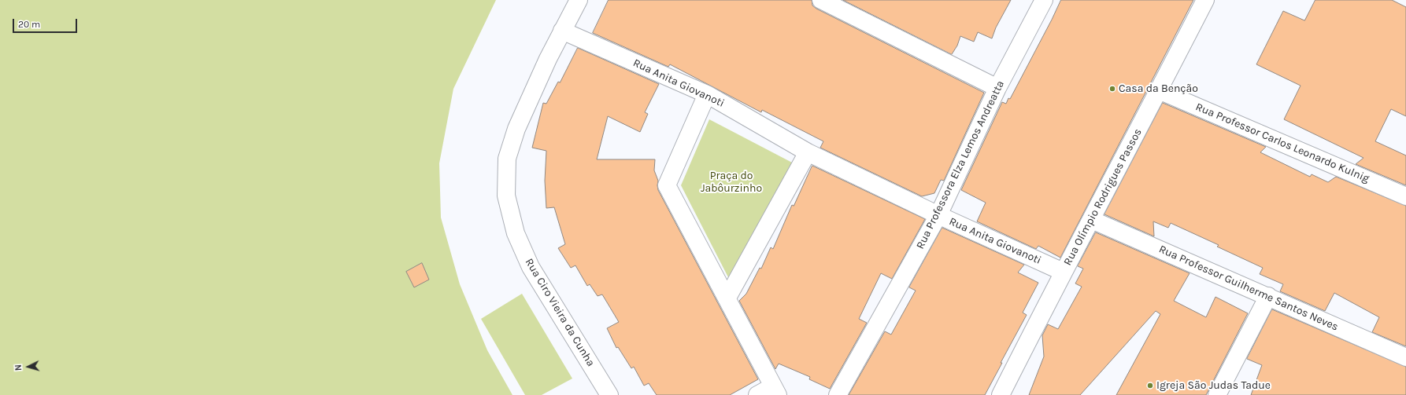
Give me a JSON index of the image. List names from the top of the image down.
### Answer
{
  "streets": {
    "street": [
      "Rua Anita Giovanoti",
      "Rua Professor Carlos Leonardo Kulnig",
      "Rua Professora Elza Lemos Andreatta",
      "Rua Olímpio Rodrigues Passos",
      "Rua Professor Guilherme Santos Neves",
      "Rua Ciro Vieira da Cunha"
    ]
  },
  "crossings": [
    ["Rua Anita Giovanoti", "Rua Professora Elza Lemos Andreatta"],
    ["Rua Anita Giovanoti", "Rua Olímpio Rodrigues Passos"],
    ["Rua Anita Giovanoti", "Rua Ciro Vieira da Cunha"],
    ["Rua Professor Carlos Leonardo Kulnig", "Rua Olímpio Rodrigues Passos"],
    ["Rua Olímpio Rodrigues Passos", "Rua Professor Guilherme Santos Neves"]
  ],
  "parks": ["Praça do Jabôurzinho"],
  "places": ["Casa da Benção", "Igreja São Judas Tadue"],
  "scale_bar": "20 m",
  "north": "left"
}
